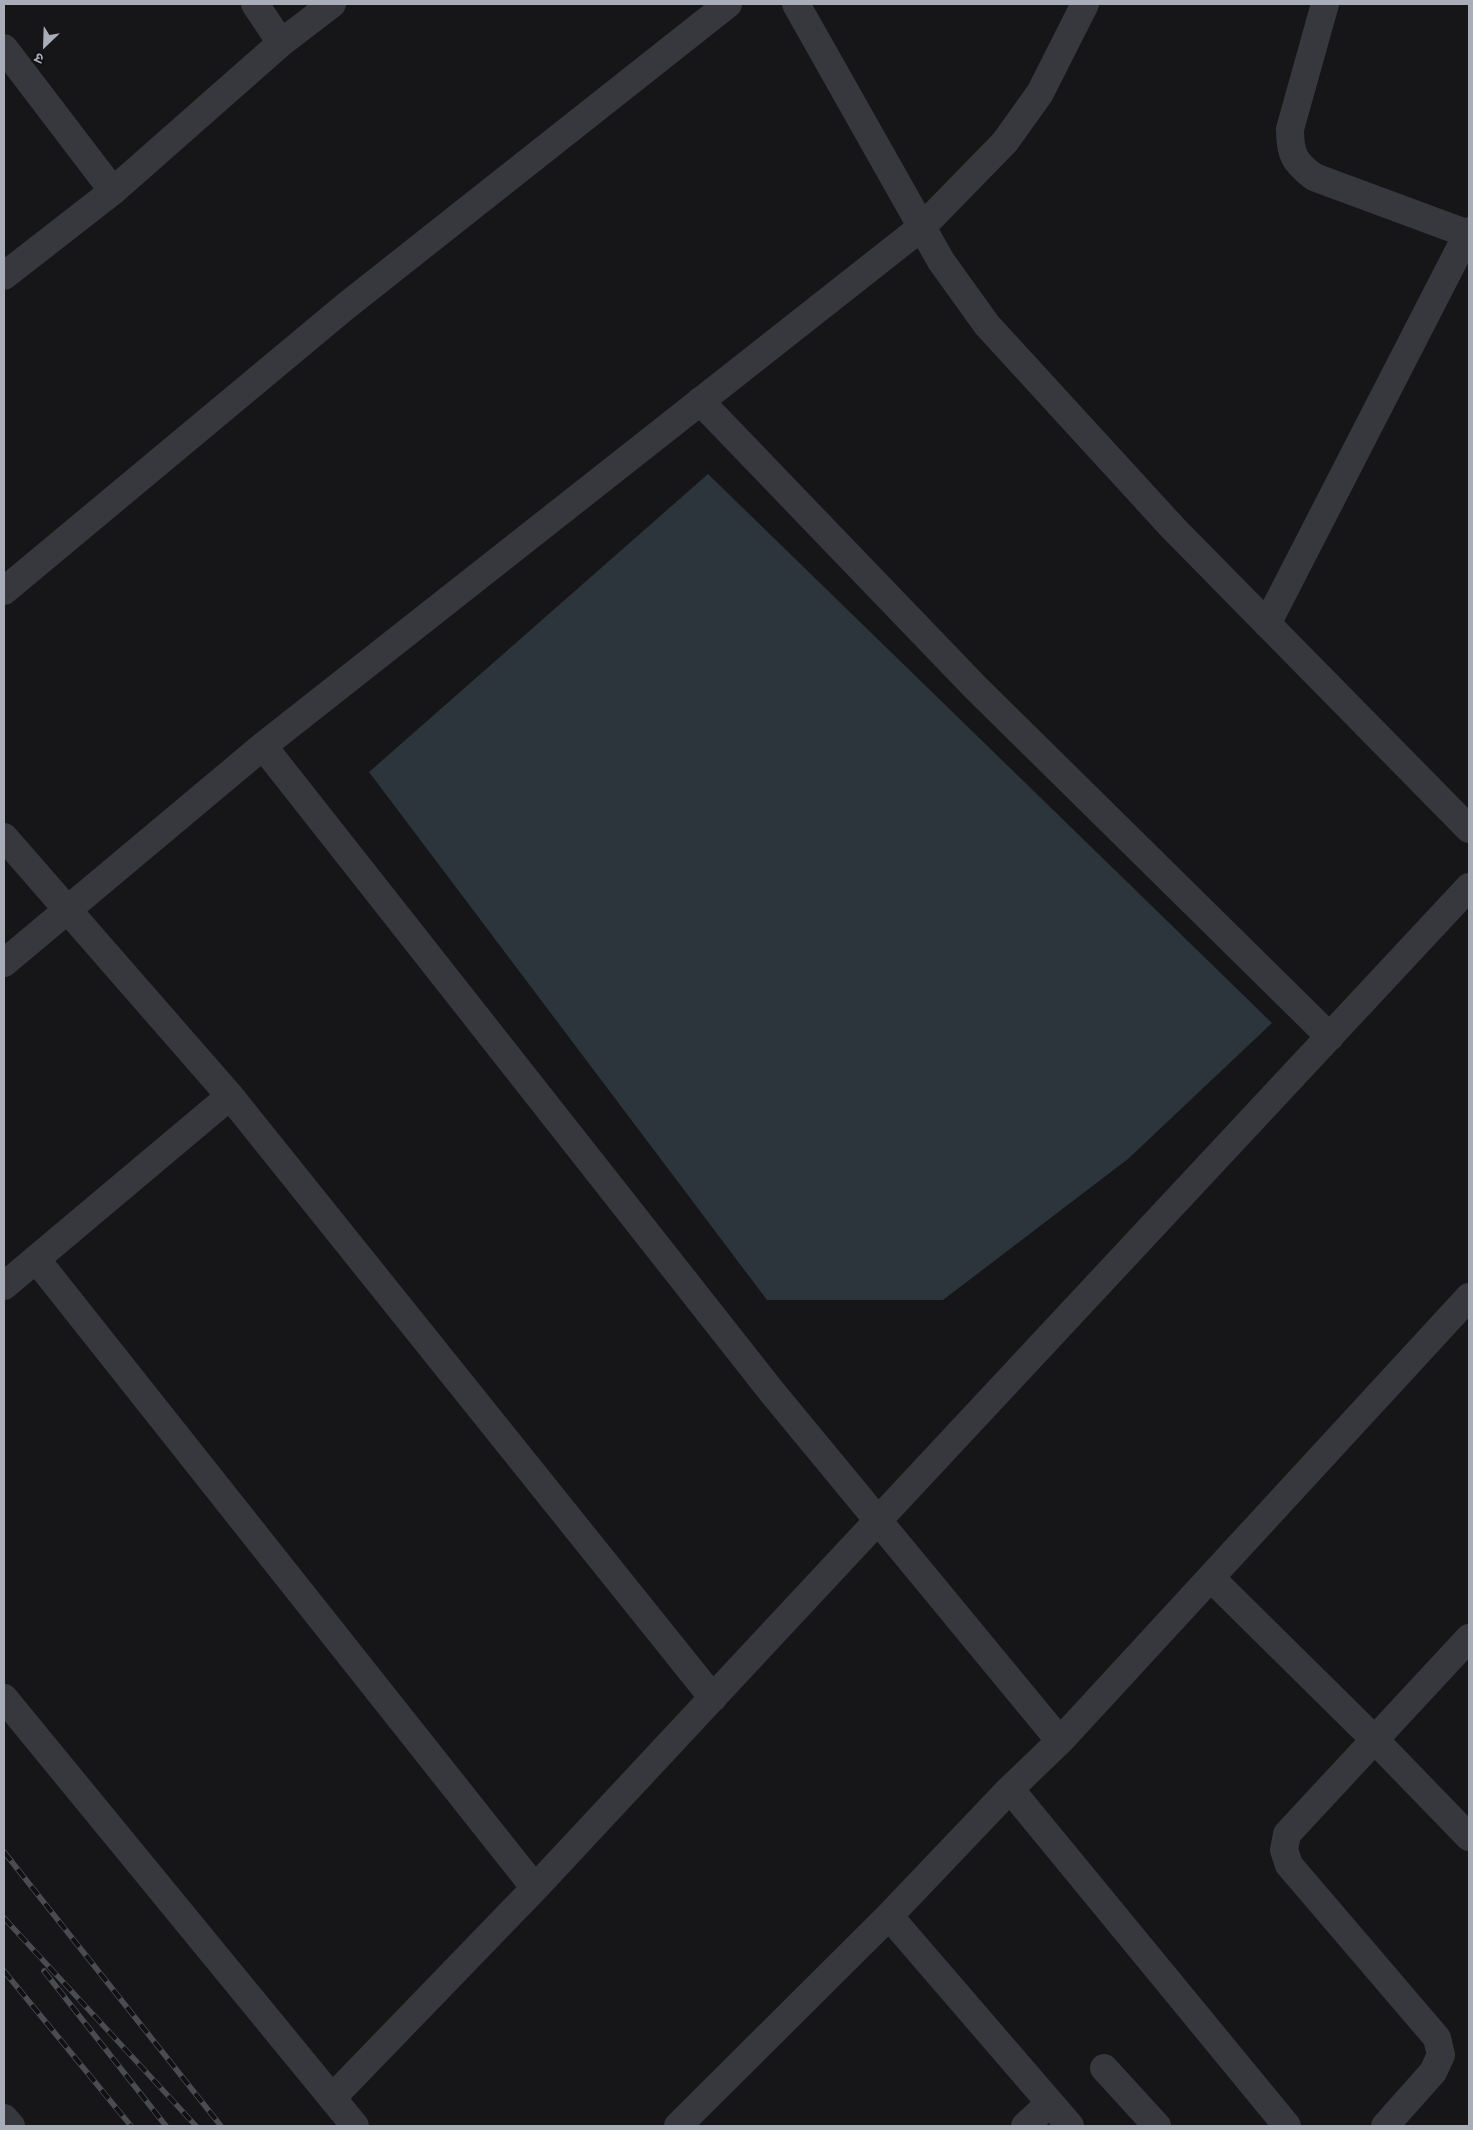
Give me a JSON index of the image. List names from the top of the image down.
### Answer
{
  "north": "bottom left"
}
